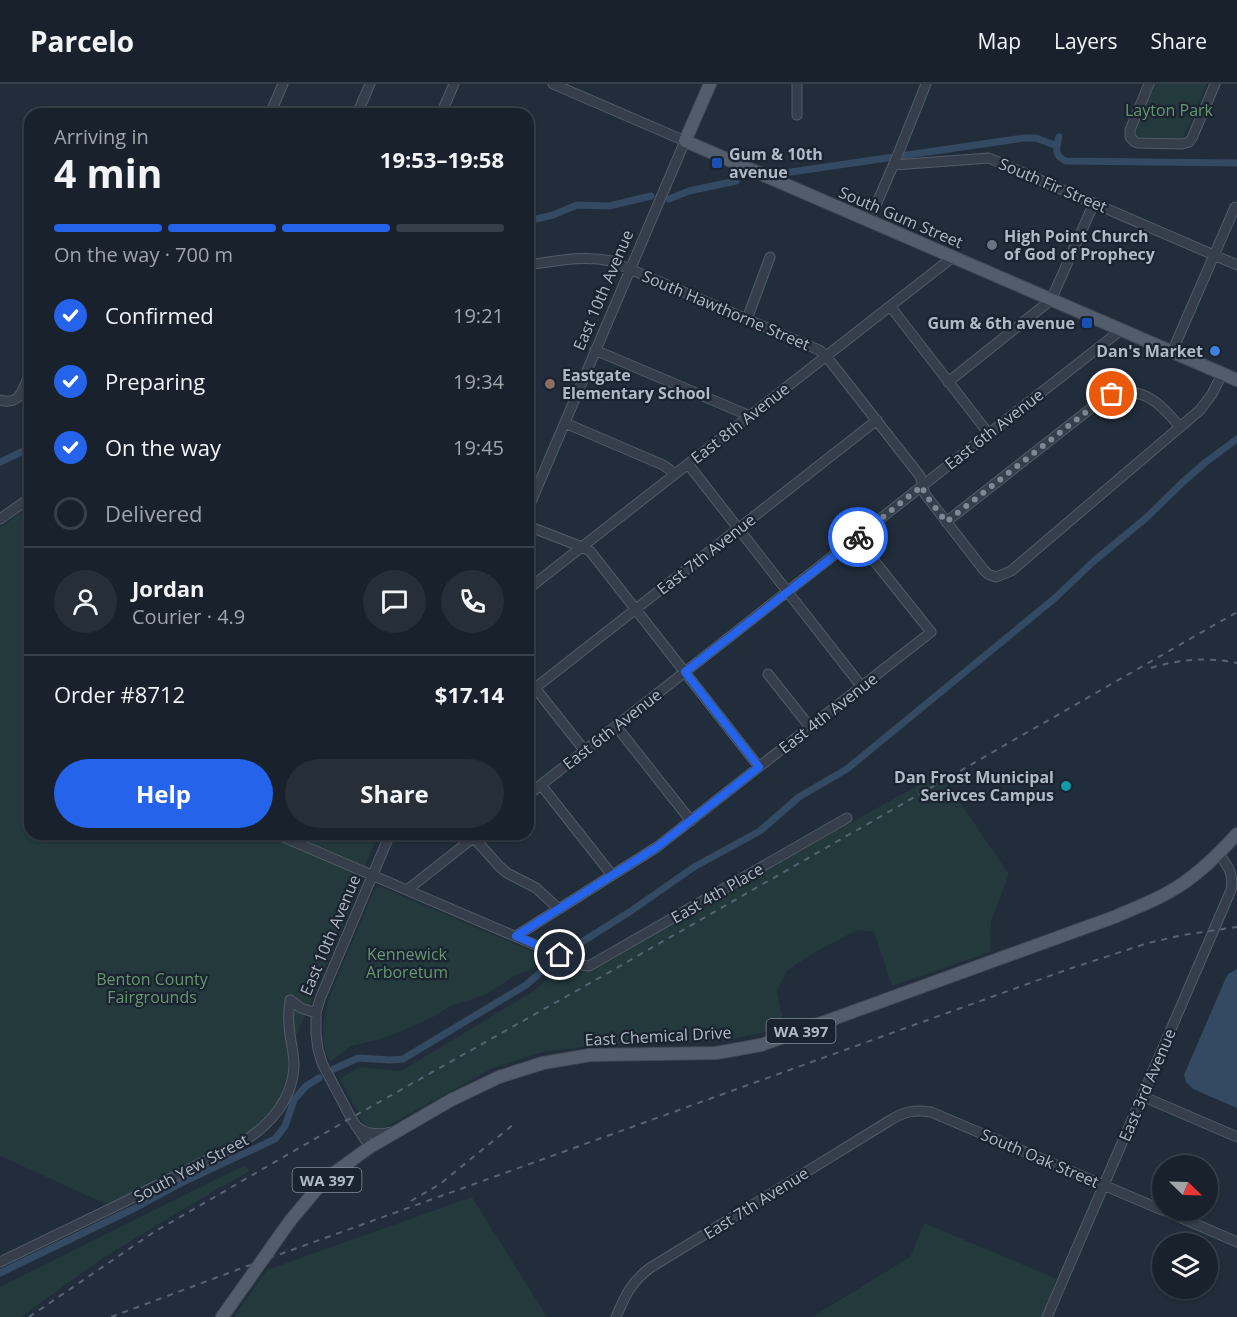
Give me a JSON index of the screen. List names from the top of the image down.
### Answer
{
  "streets": {
    "main road": [
      "South Gum Street",
      "East 10th Avenue",
      "WA 397",
      "East Chemical Drive"
    ],
    "street": [
      "South Fir Street",
      "South Hawthorne Street",
      "East 8th Avenue",
      "East 6th Avenue",
      "East 7th Avenue",
      "East 4th Avenue",
      "East 4th Place",
      "East 3rd Avenue",
      "South Oak Street",
      "South Yew Street"
    ]
  },
  "crossings": [
    ["South Gum Street", "East 10th Avenue"],
    ["South Gum Street", "East 8th Avenue"],
    ["South Gum Street", "East 6th Avenue"],
    ["East 10th Avenue", "South Hawthorne Street"],
    ["East 10th Avenue", "East Chemical Drive"],
    ["East 10th Avenue", "South Yew Street"],
    ["South Hawthorne Street", "East 8th Avenue"],
    ["South Hawthorne Street", "East 6th Avenue"],
    ["South Hawthorne Street", "East 7th Avenue"],
    ["East 6th Avenue", "East 4th Avenue"],
    ["East 7th Avenue", "South Oak Street"],
    ["East 4th Avenue", "East 4th Place"],
    ["East Chemical Drive", "East 3rd Avenue"],
    ["East 3rd Avenue", "South Oak Street"]
  ],
  "parks": ["Layton Park", "Kennewick Arboretum", "Benton County Fairgrounds"],
  "places": {
    "transit": ["Gum & 10th avenue", "Gum & 6th avenue"],
    "other": [
      "High Point Church of God of Prophecy",
      "Dan's Market",
      "Eastgate Elementary School",
      "Dan Frost Municipal Serivces Campus"
    ]
  },
  "north": "bottom right",
  "page": {
    "header": "Parcelo",
    "nav": ["Map", "Layers", "Share"],
    "heading": ["4 min", "Arriving in", "19:53–19:58"],
    "panel": [
      "Jordan",
      "Courier · 4.9",
      "Order #8712",
      "$17.14"
    ],
    "bar": "On the way · 700 m",
    "list": [
      ["Confirmed", "19:21"],
      ["Preparing", "19:34"],
      ["On the way", "19:45"],
      "Delivered"
    ],
    "buttons": ["Help", "Share"]
  }
}
